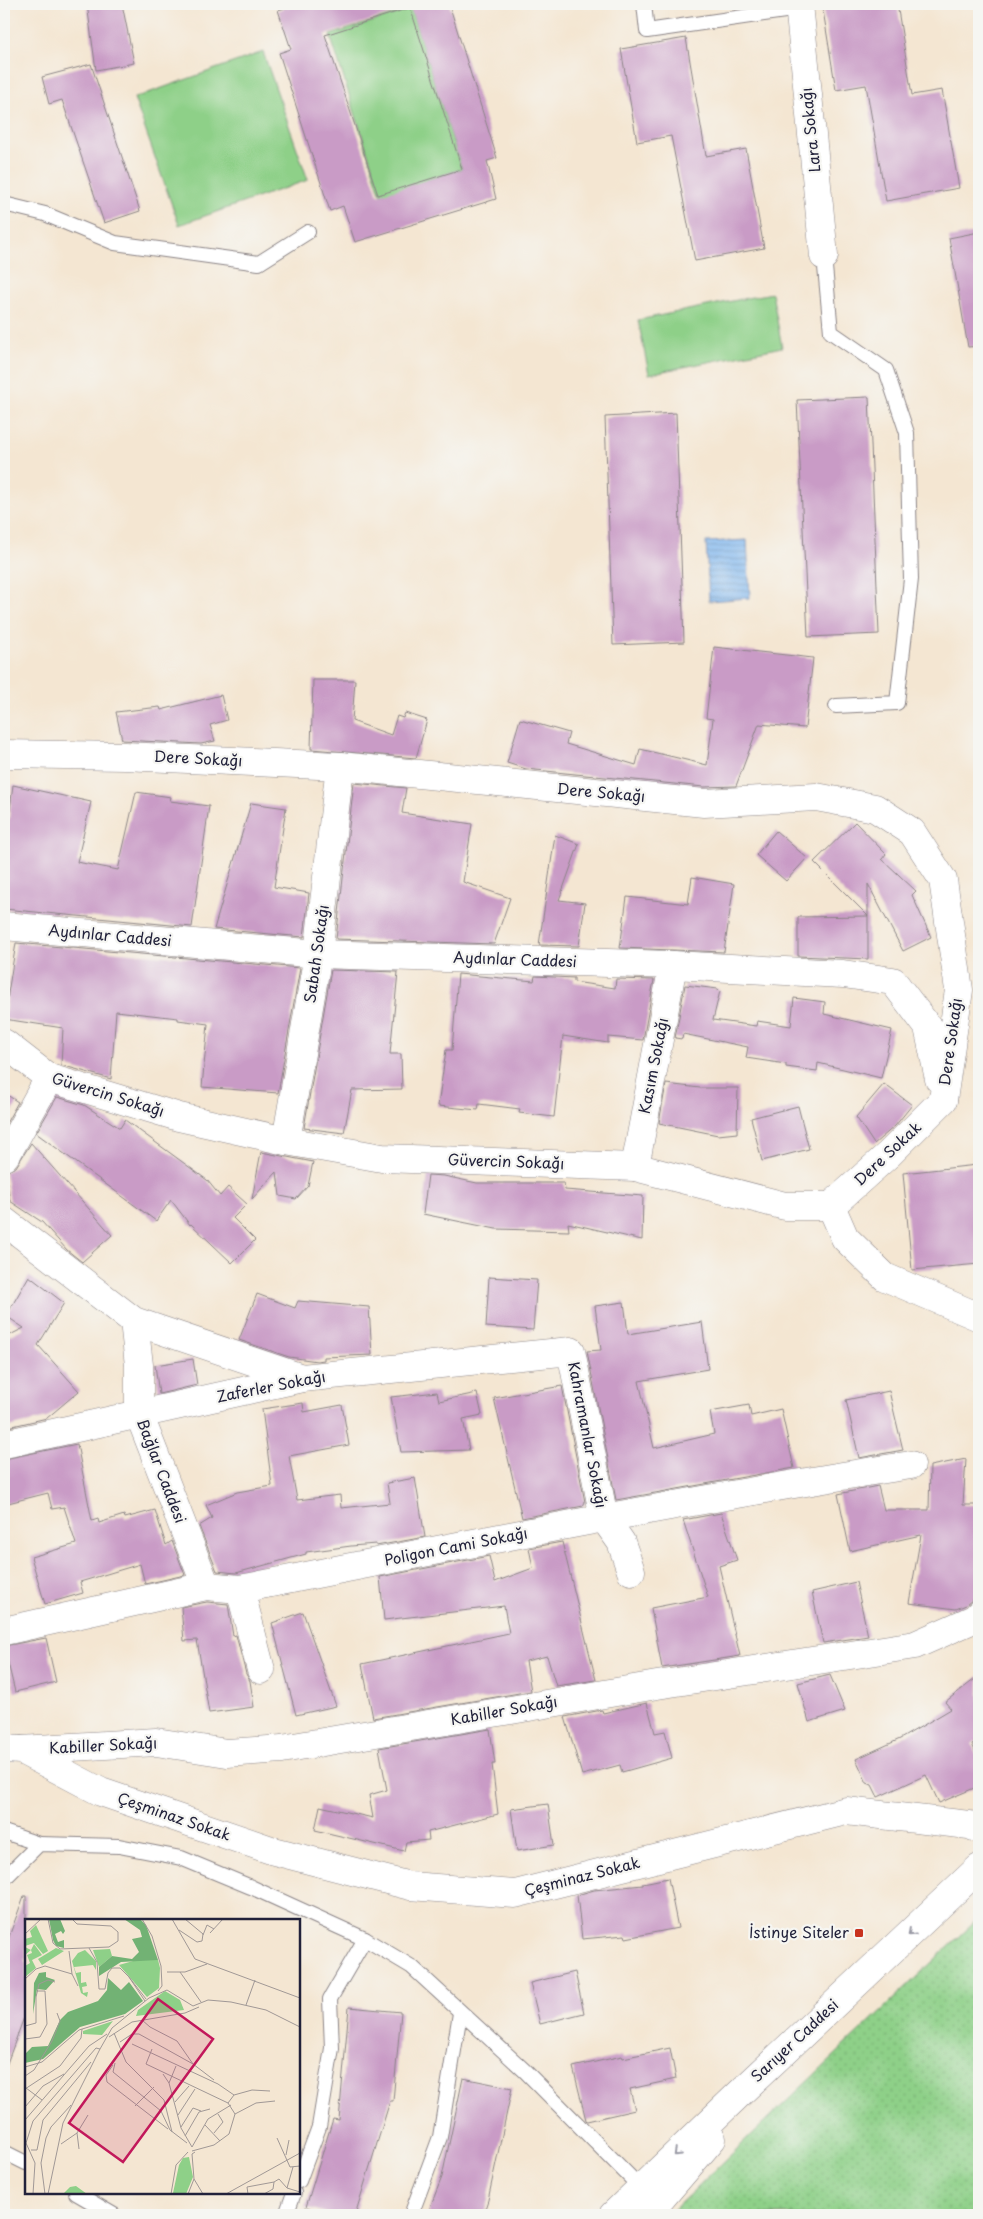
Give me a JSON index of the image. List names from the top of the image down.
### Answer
{
  "streets": {
    "street": [
      "Lara Sokağı",
      "Dere Sokağı",
      "Aydınlar Caddesi",
      "Sabah Sokağı",
      "Kasım Sokağı",
      "Güvercin Sokağı",
      "Dere Sokak",
      "Zaferler Sokağı",
      "Kahramanlar Sokağı",
      "Bağlar Caddesi",
      "Poligon Cami Sokağı",
      "Kabiller Sokağı",
      "Çeşminaz Sokak",
      "Sarıyer Caddesi"
    ]
  },
  "crossings": [
    ["Dere Sokağı", "Aydınlar Caddesi"],
    ["Dere Sokağı", "Sabah Sokağı"],
    ["Dere Sokağı", "Dere Sokak"],
    ["Aydınlar Caddesi", "Sabah Sokağı"],
    ["Aydınlar Caddesi", "Kasım Sokağı"],
    ["Aydınlar Caddesi", "Dere Sokak"],
    ["Sabah Sokağı", "Güvercin Sokağı"],
    ["Kasım Sokağı", "Güvercin Sokağı"],
    ["Güvercin Sokağı", "Dere Sokak"],
    ["Zaferler Sokağı", "Kahramanlar Sokağı"],
    ["Zaferler Sokağı", "Bağlar Caddesi"],
    ["Kahramanlar Sokağı", "Poligon Cami Sokağı"],
    ["Bağlar Caddesi", "Poligon Cami Sokağı"],
    ["Kabiller Sokağı", "Çeşminaz Sokak"]
  ],
  "places": {
    "transit": ["İstinye Siteler"]
  }
}
